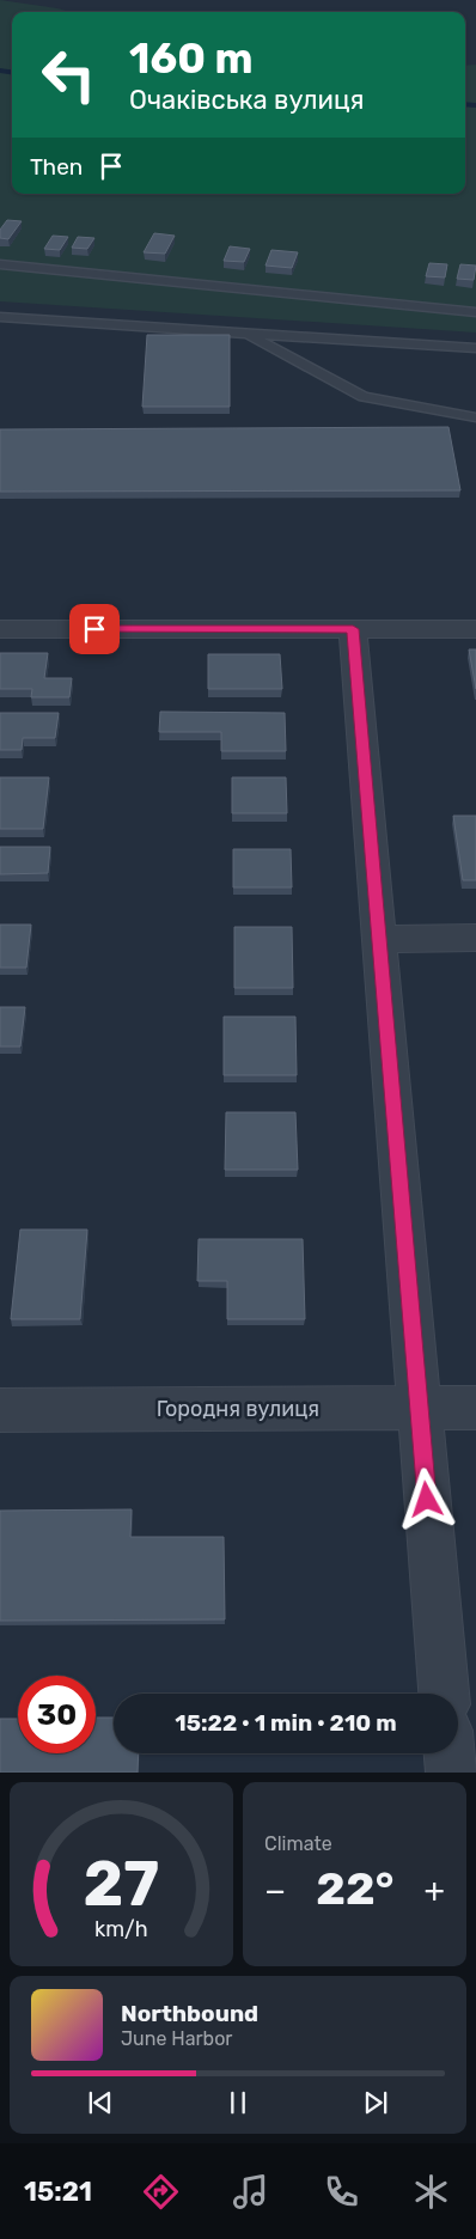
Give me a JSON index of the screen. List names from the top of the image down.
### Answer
{
  "streets": {
    "street": ["Городня вулиця"]
  },
  "page": {
    "turn": ["160 m", "Очаківська вулиця"],
    "then": "Then",
    "limit": "30",
    "trip": "15:22 · 1 min · 210 m",
    "tile": "Climate",
    "heat": ["−", "22°", "+"],
    "song": ["Northbound", "June Harbor"],
    "tabs": "15:21",
    "gauge": ["27", "km/h"]
  }
}
